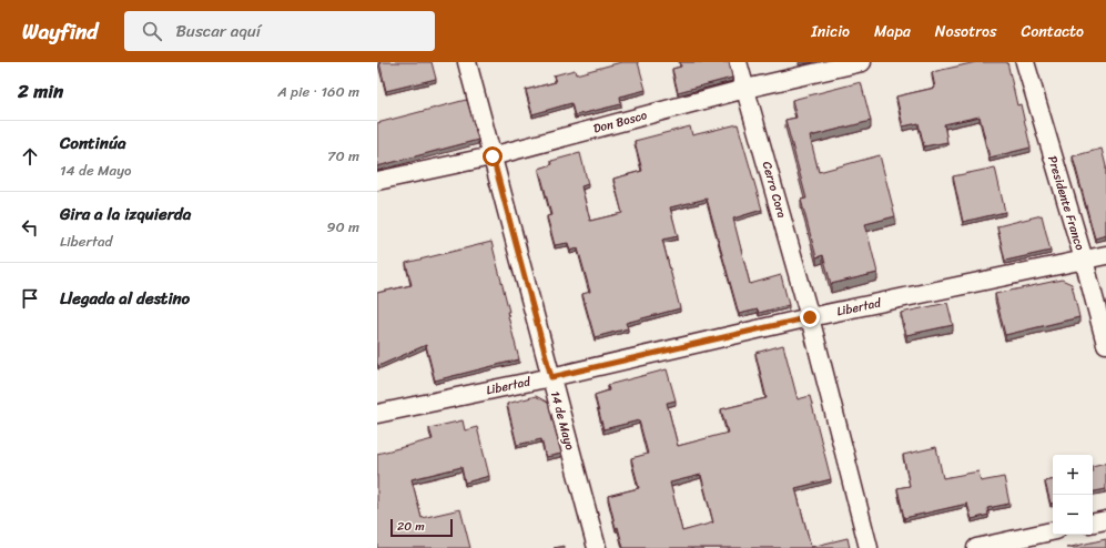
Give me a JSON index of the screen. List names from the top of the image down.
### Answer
{
  "streets": {
    "street": [
      "Don Bosco",
      "Cerro Cora",
      "Presidente Franco",
      "Libertad",
      "14 de Mayo"
    ]
  },
  "crossings": [
    ["Don Bosco", "Cerro Cora"],
    ["Don Bosco", "14 de Mayo"],
    ["Cerro Cora", "Libertad"],
    ["Presidente Franco", "Libertad"],
    ["Libertad", "14 de Mayo"]
  ],
  "scale_bar": "20 m",
  "page": {
    "header": "Wayfind",
    "search": "Buscar aquí",
    "nav": [
      "Inicio",
      "Mapa",
      "Nosotros",
      "Contacto"
    ],
    "heading": ["2 min", "A pie · 160 m"],
    "list": [
      ["Continúa", "14 de Mayo", "70 m"],
      ["Gira a la izquierda", "Libertad", "90 m"],
      "Llegada al destino"
    ],
    "map_buttons": ["+", "−"],
    "scale": "20 m"
  }
}
